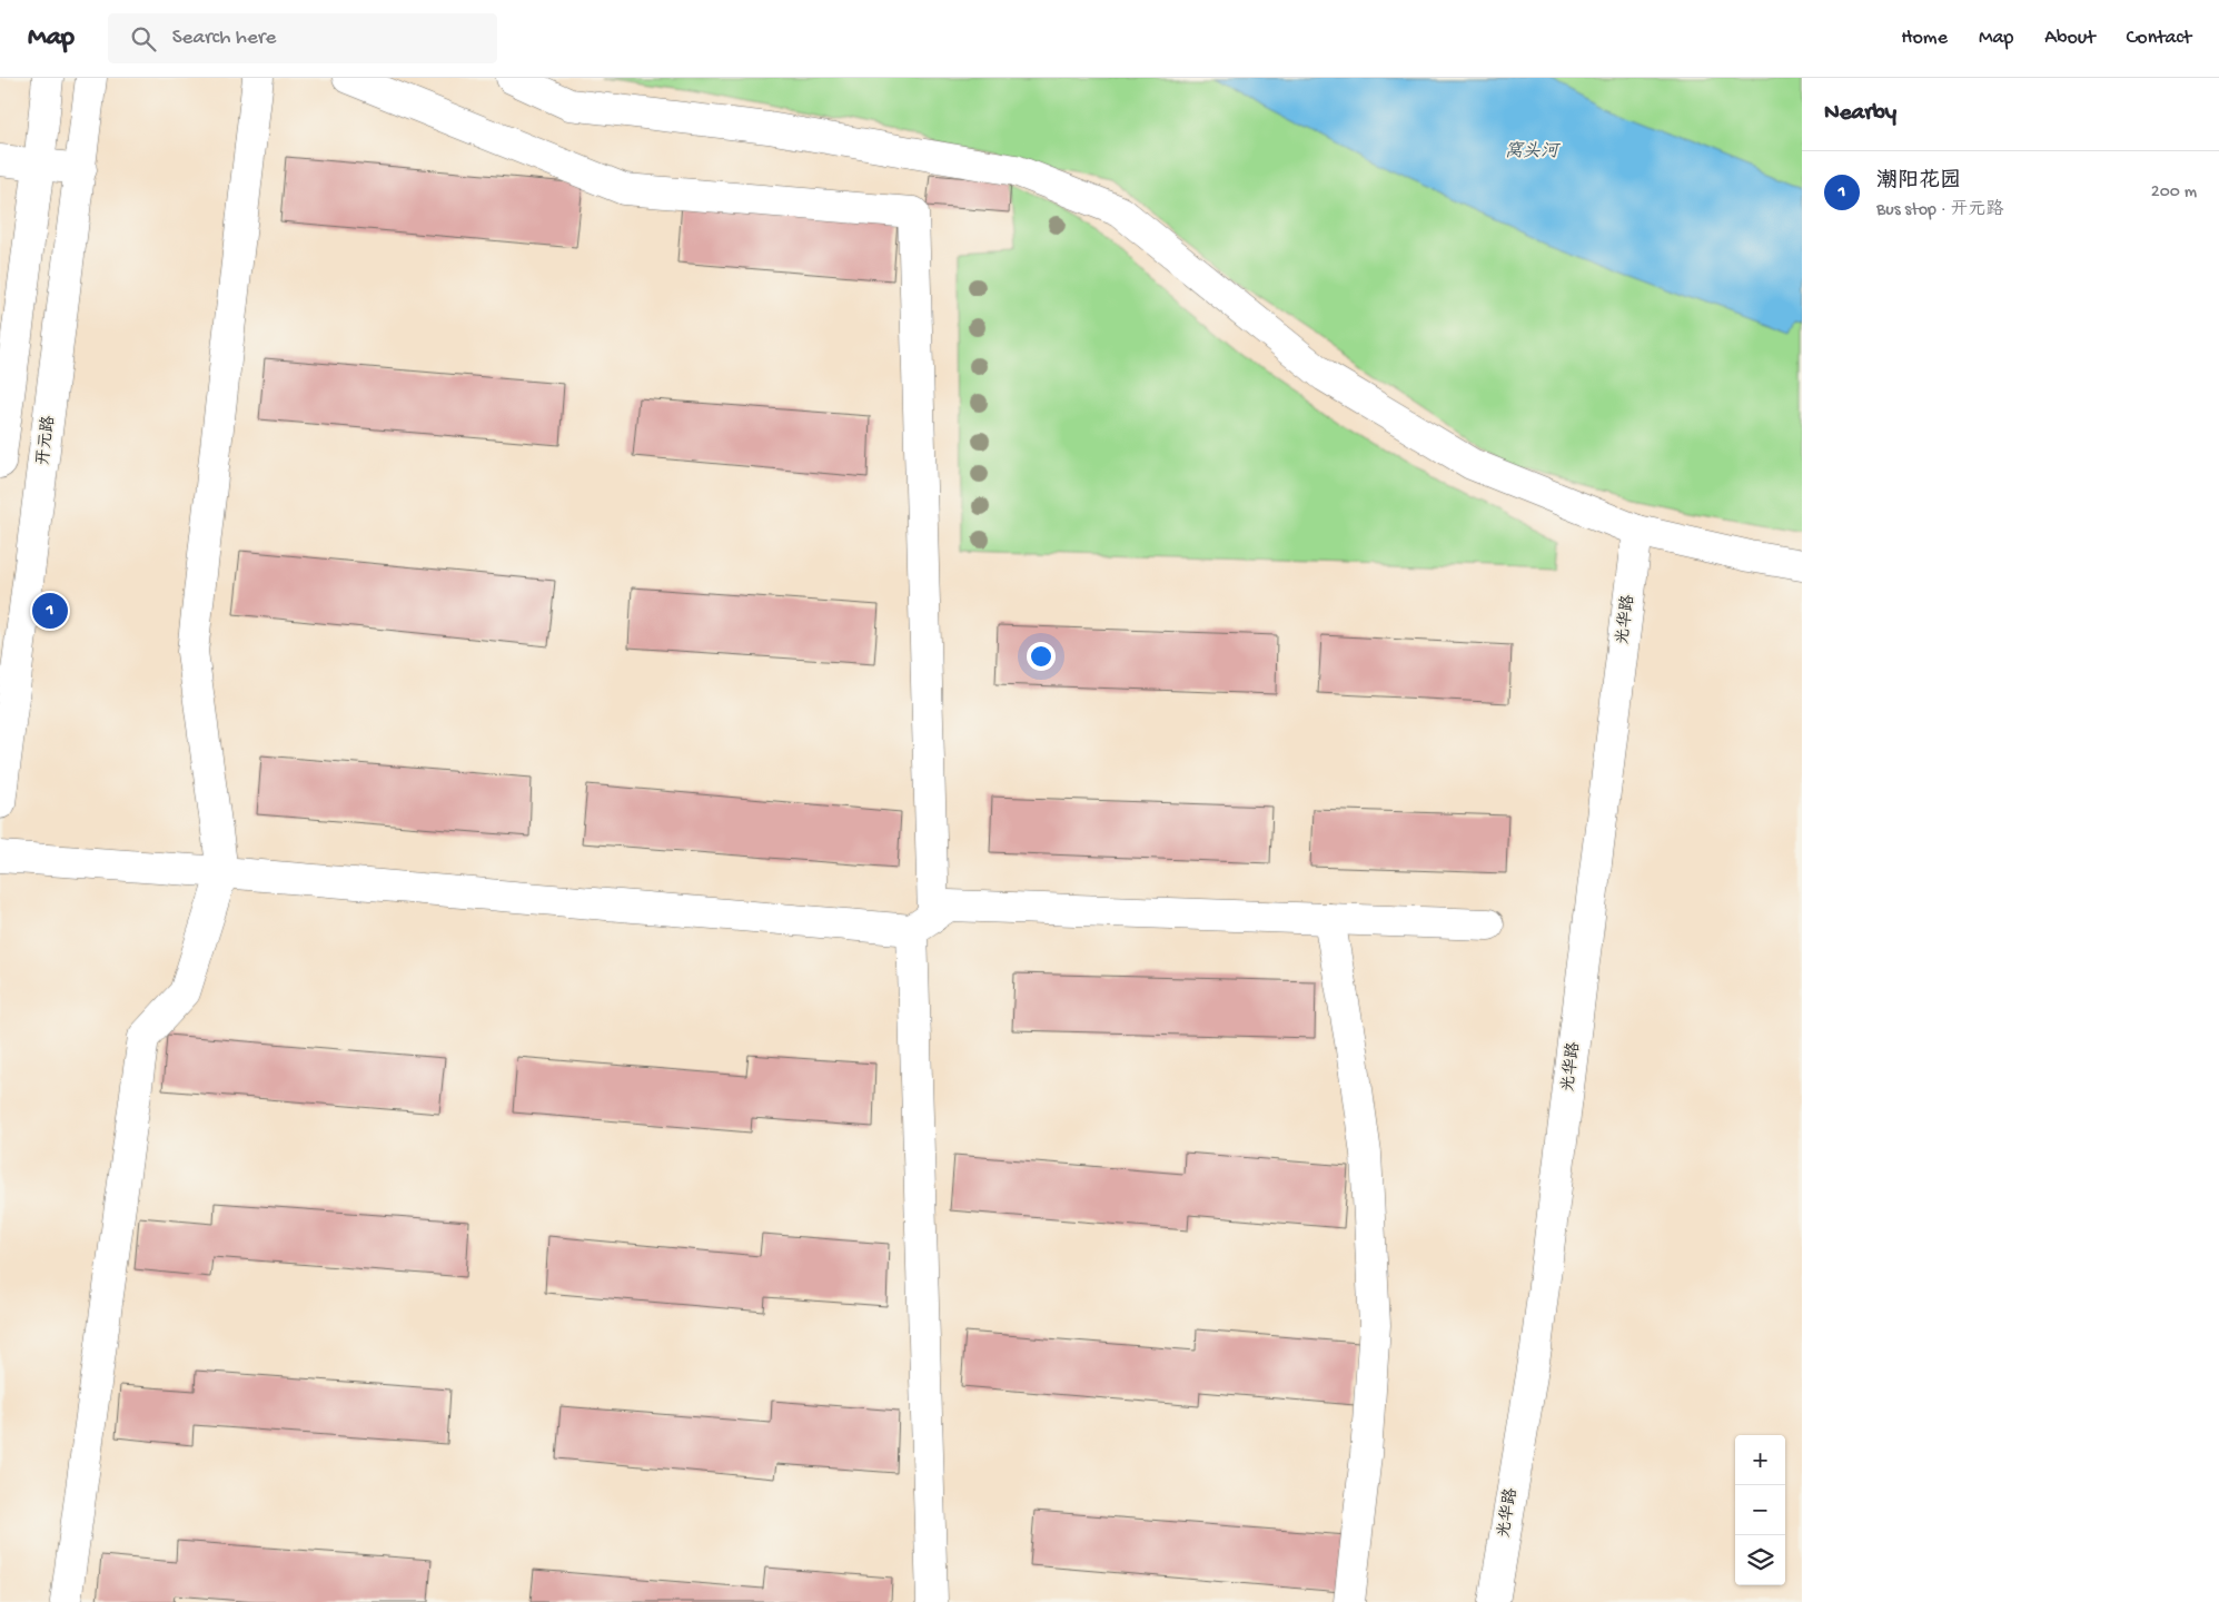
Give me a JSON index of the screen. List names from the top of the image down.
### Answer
{
  "streets": {
    "street": ["开元路", "光华路"]
  },
  "water": ["窝头河"],
  "page": {
    "header": "Map",
    "search": "Search here",
    "nav": [
      "Home",
      "Map",
      "About",
      "Contact"
    ],
    "heading": "Nearby",
    "list": [
      {
        "mark": "1",
        "name": "潮阳花园",
        "note": "Bus stop · 开元路",
        "value": "200 m"
      }
    ],
    "pins": "1",
    "map_buttons": ["+", "−"]
  }
}
